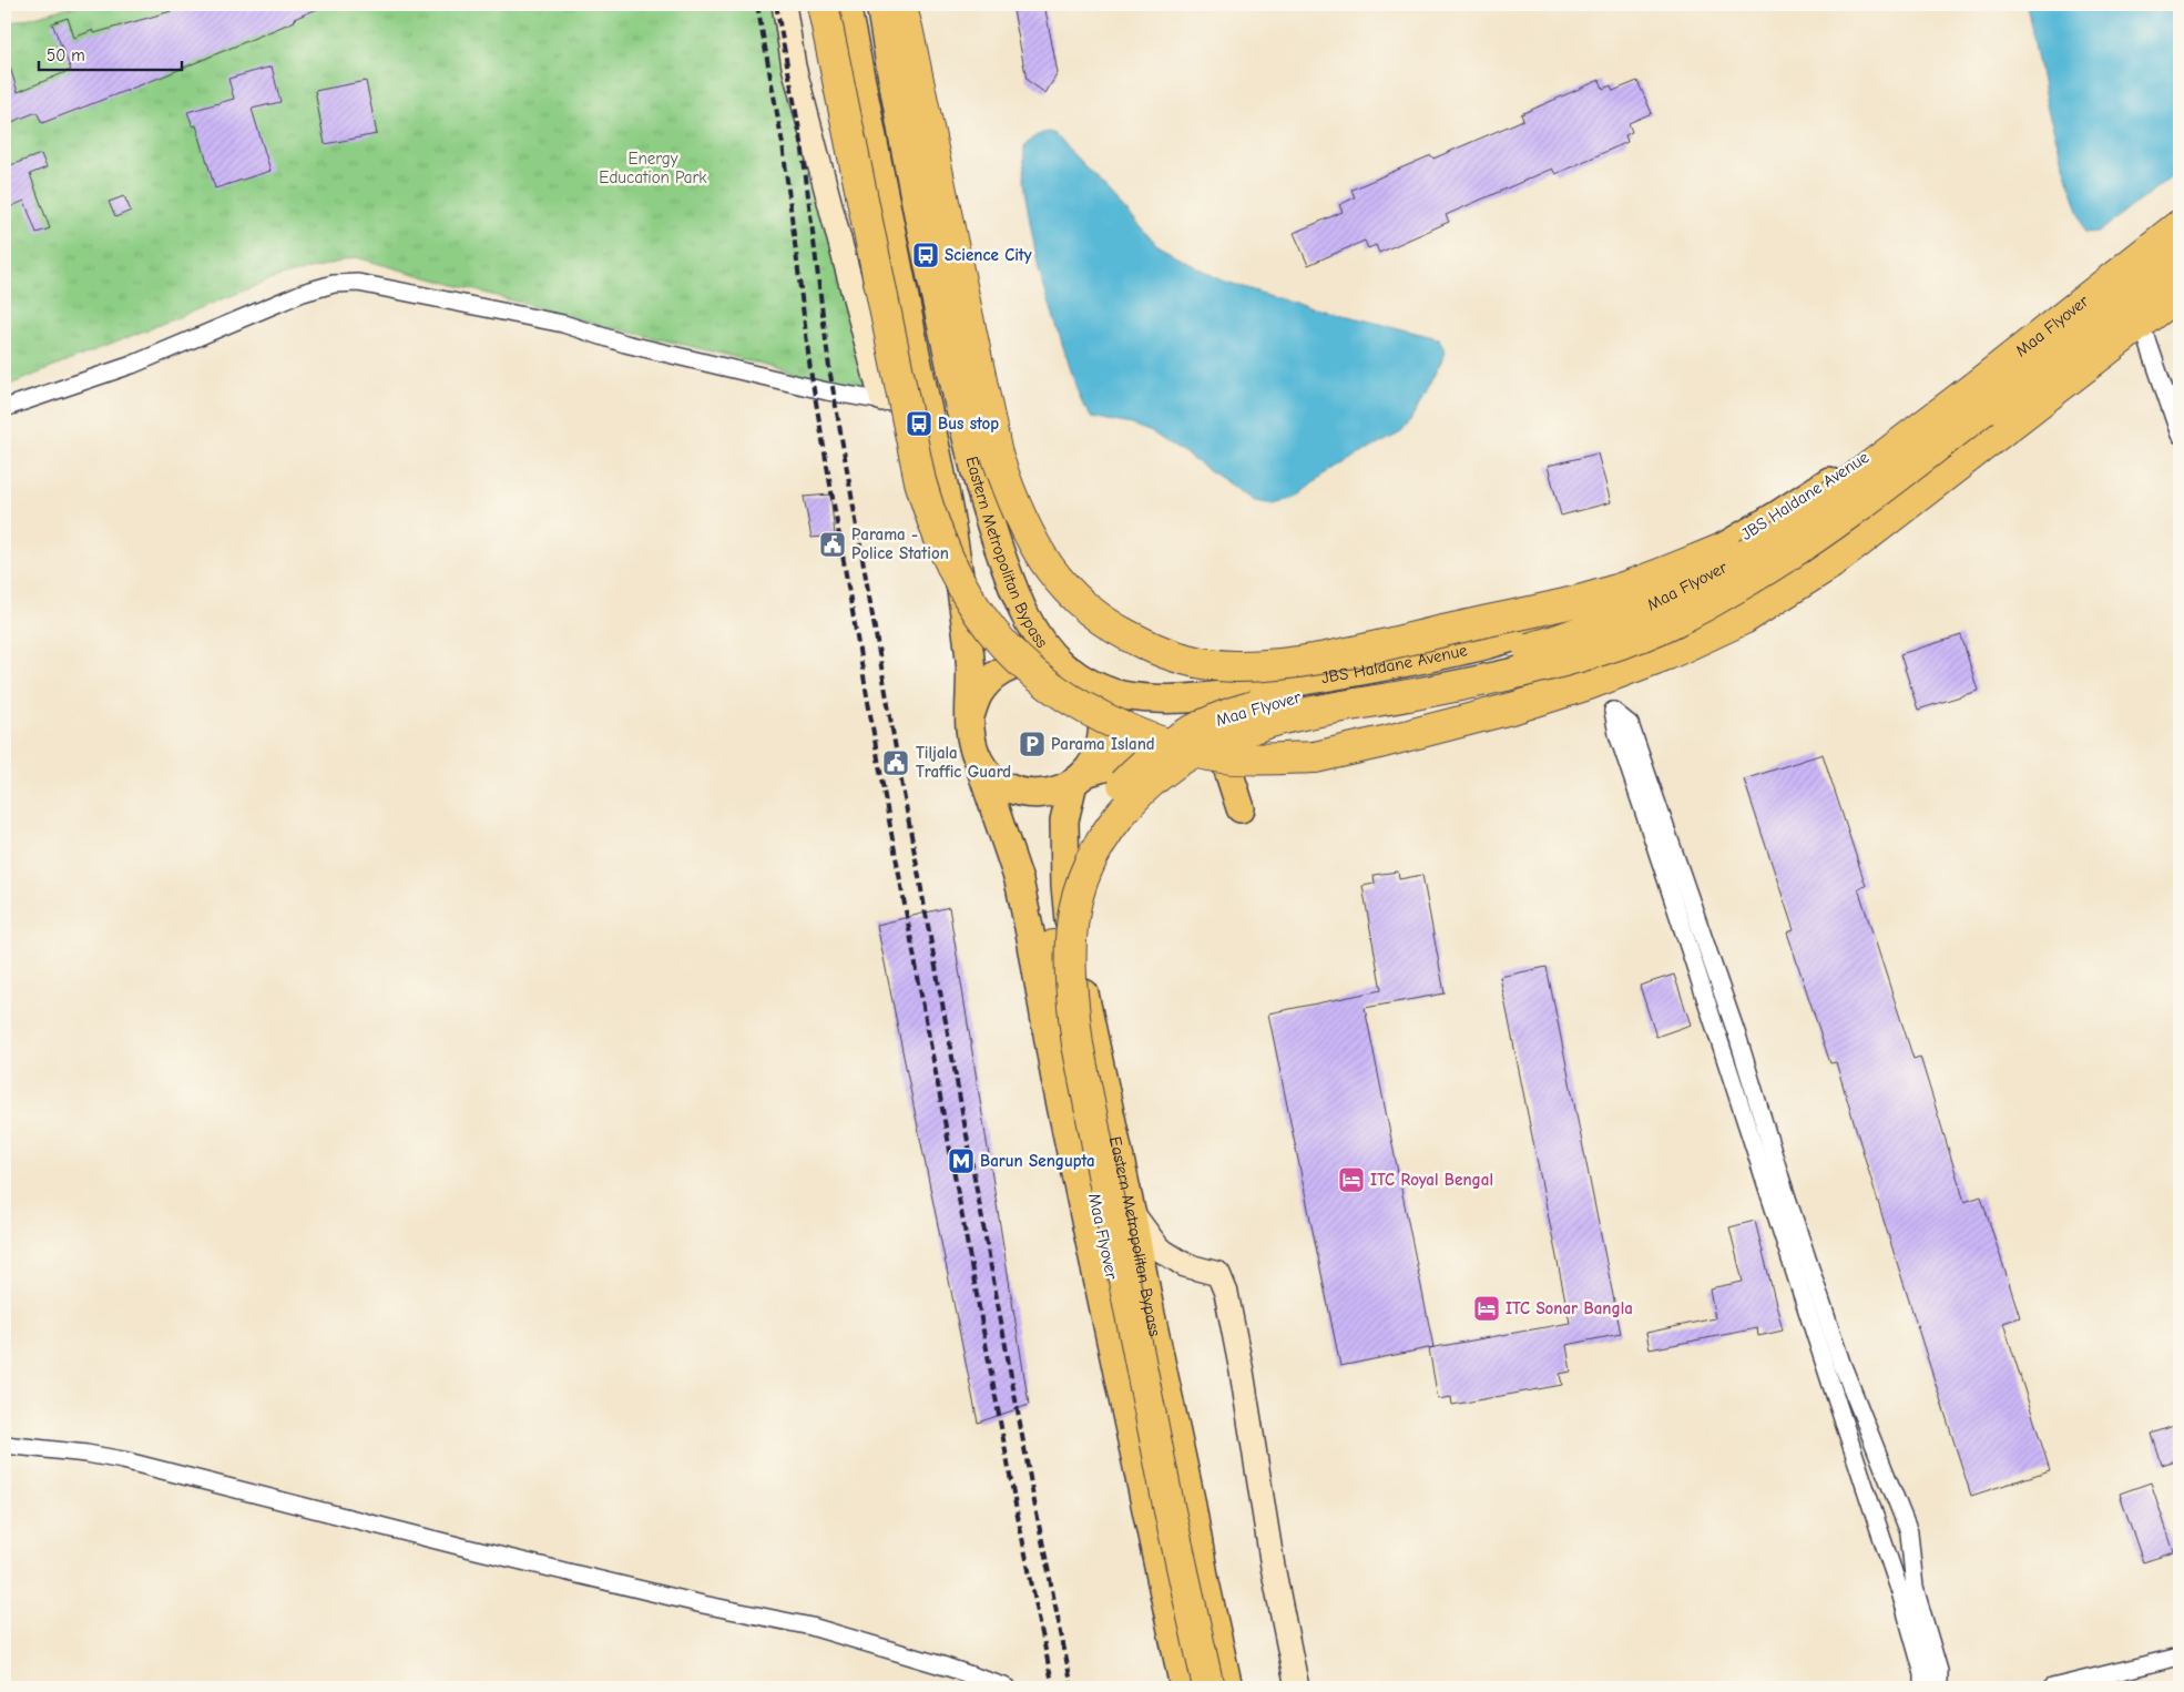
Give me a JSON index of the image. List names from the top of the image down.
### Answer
{
  "streets": {
    "highway": ["Maa Flyover"],
    "main road": ["JBS Haldane Avenue", "Eastern Metropolitan Bypass"]
  },
  "crossings": [
    ["JBS Haldane Avenue", "Eastern Metropolitan Bypass"]
  ],
  "parks": ["Energy Education Park"],
  "places": {
    "bus stop": ["Science City", "Bus stop"],
    "public building": ["Parama - Police Station", "Tiljala Traffic Guard"],
    "parking": ["Parama Island"],
    "metro station": ["Barun Sengupta"],
    "hotel": ["ITC Royal Bengal", "ITC Sonar Bangla"]
  },
  "scale_bar": "50 m"
}
